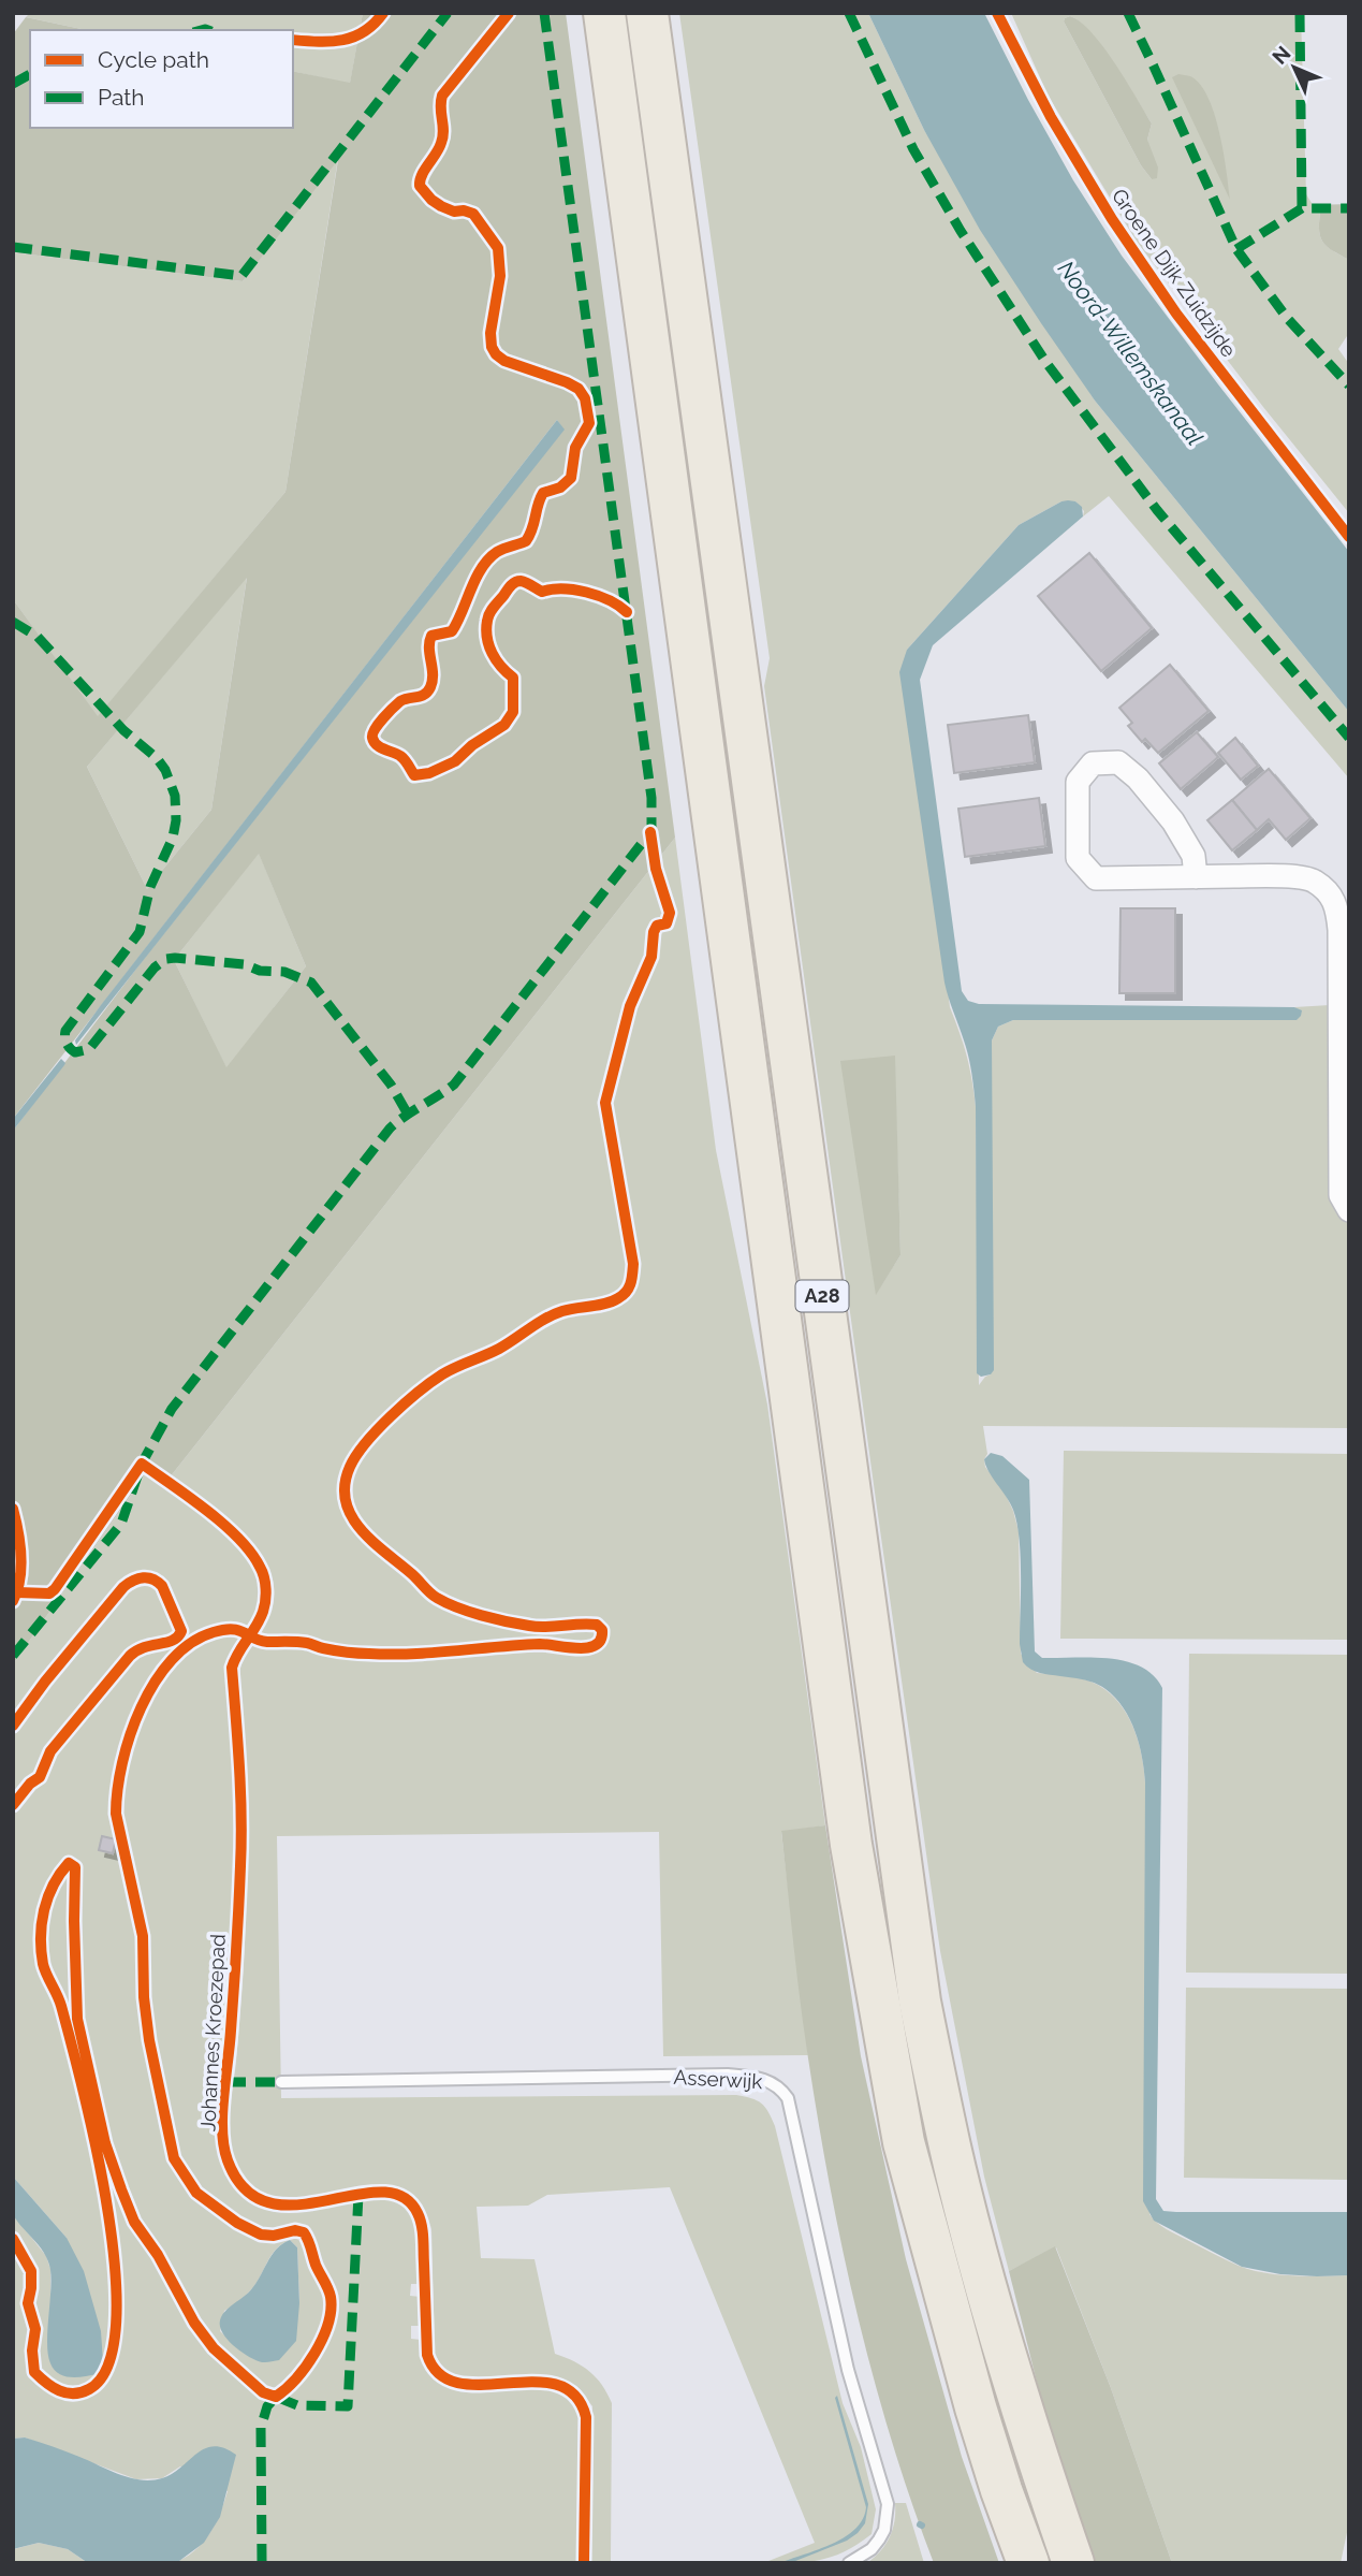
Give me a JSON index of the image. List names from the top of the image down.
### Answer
{
  "streets": {
    "highway": ["A28"],
    "lane": ["Asserwijk"],
    "cycle path": ["Groene Dijk Zuidzijde", "Johannes Kroezepad"]
  },
  "water": ["Noord-Willemskanaal"],
  "legend": ["Cycle path", "Path"],
  "north": "top left"
}
